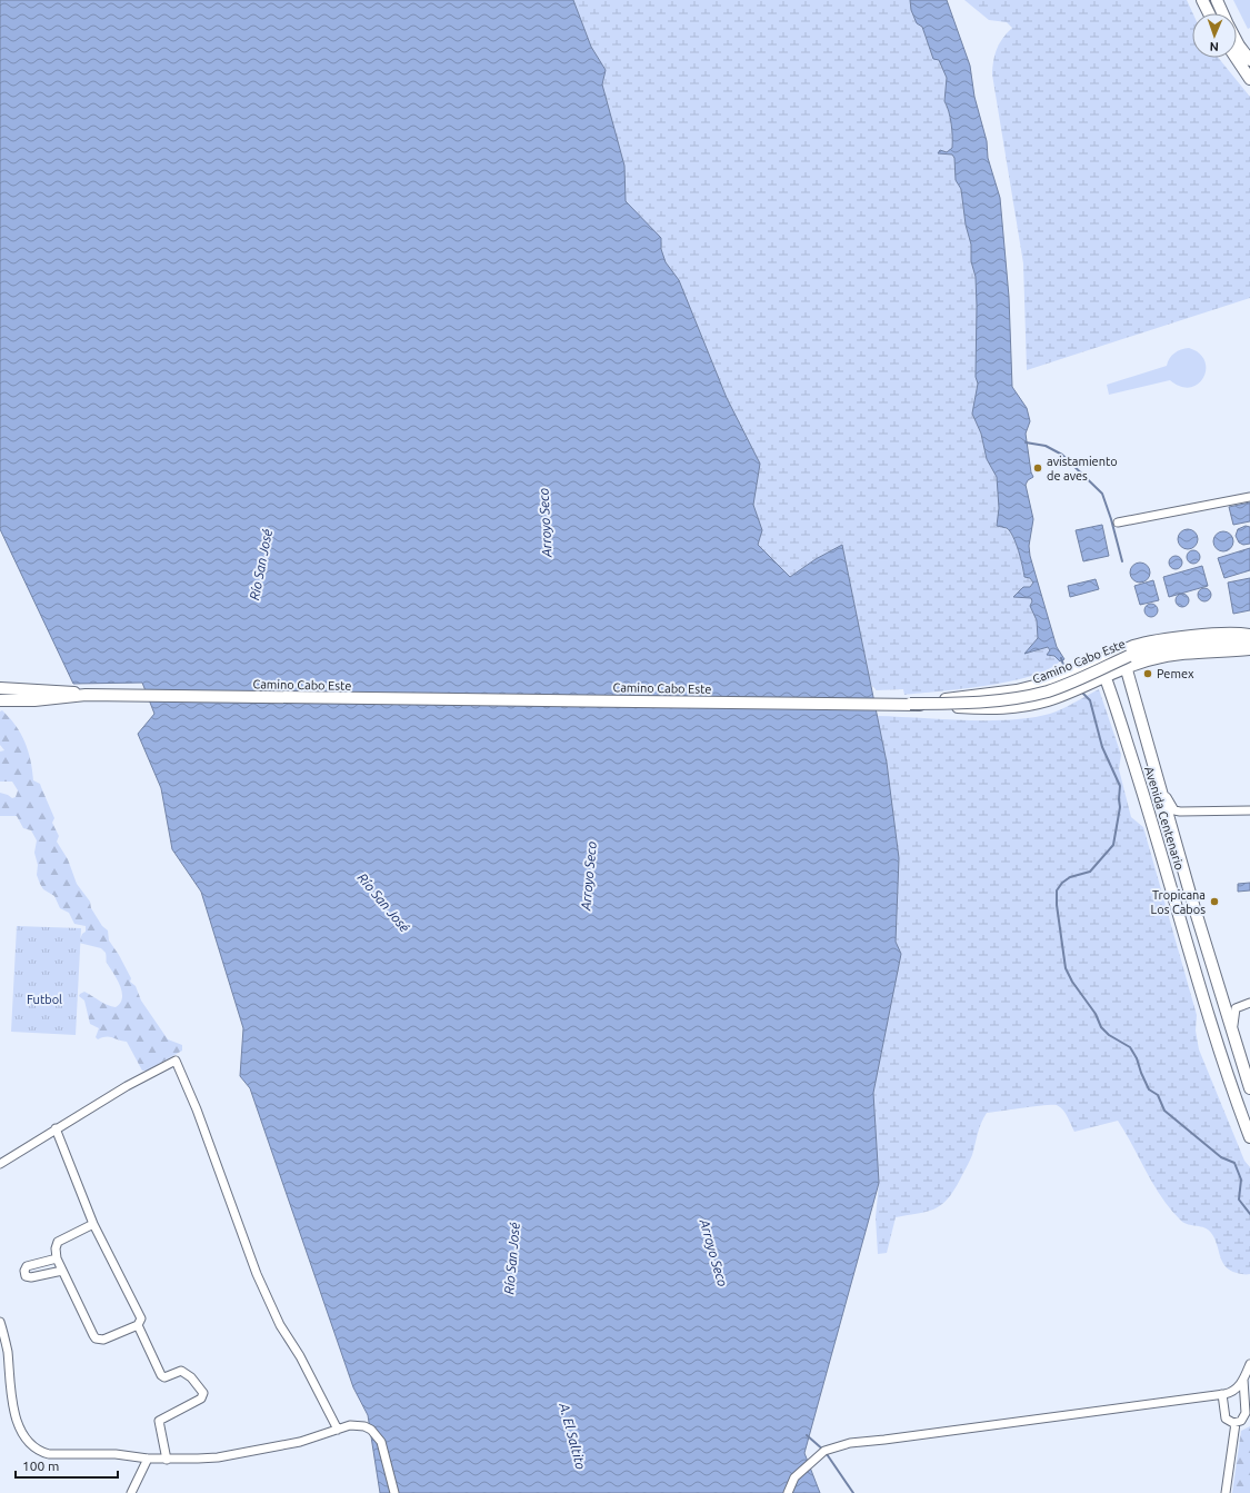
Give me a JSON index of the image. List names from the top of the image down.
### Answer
{
  "streets": {
    "main road": ["Camino Cabo Este", "Avenida Centenario"]
  },
  "crossings": [
    ["Camino Cabo Este", "Avenida Centenario"]
  ],
  "water": ["Arroyo Seco", "Río San José", "A. El Saltito"],
  "parks": ["Futbol"],
  "places": ["avistamiento de aves", "Pemex", "Tropicana Los Cabos"],
  "scale_bar": "100 m",
  "north": "bottom"
}
